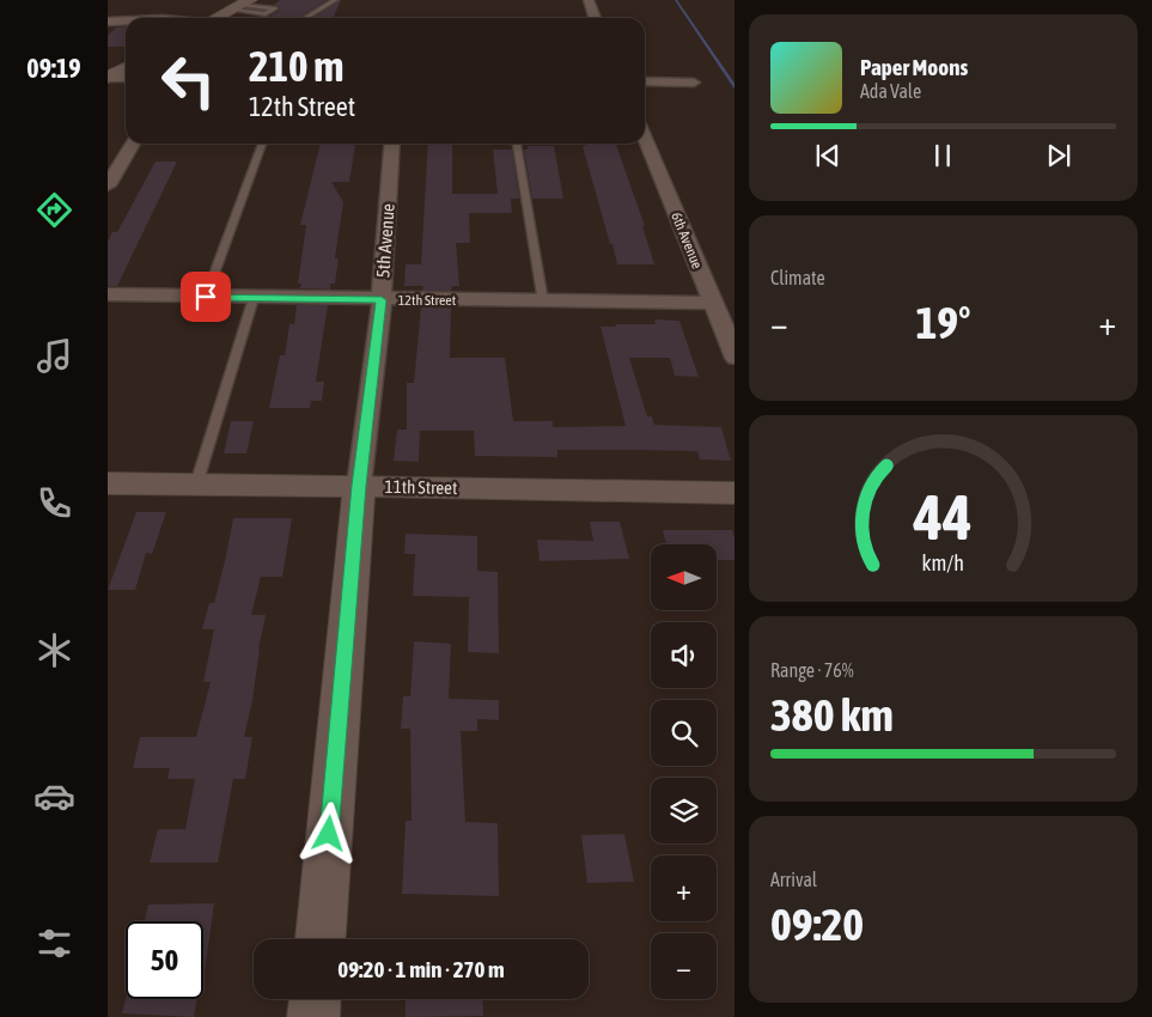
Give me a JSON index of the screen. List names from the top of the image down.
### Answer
{
  "streets": {
    "main road": ["5th Avenue", "11th Street"],
    "street": ["6th Avenue", "12th Street"]
  },
  "crossings": [
    ["5th Avenue", "12th Street"],
    ["5th Avenue", "11th Street"],
    ["6th Avenue", "12th Street"]
  ],
  "north": "left",
  "page": {
    "tabs": "09:19",
    "turn": ["210 m", "12th Street"],
    "song": ["Paper Moons", "Ada Vale"],
    "tile": [
      "Climate",
      ["Range · 76%", "380 km"],
      ["Arrival", "09:20"]
    ],
    "heat": ["−", "19°", "+"],
    "map_buttons": ["+", "−"],
    "limit": "50",
    "trip": "09:20 · 1 min · 270 m",
    "gauge": ["44", "km/h"]
  }
}
